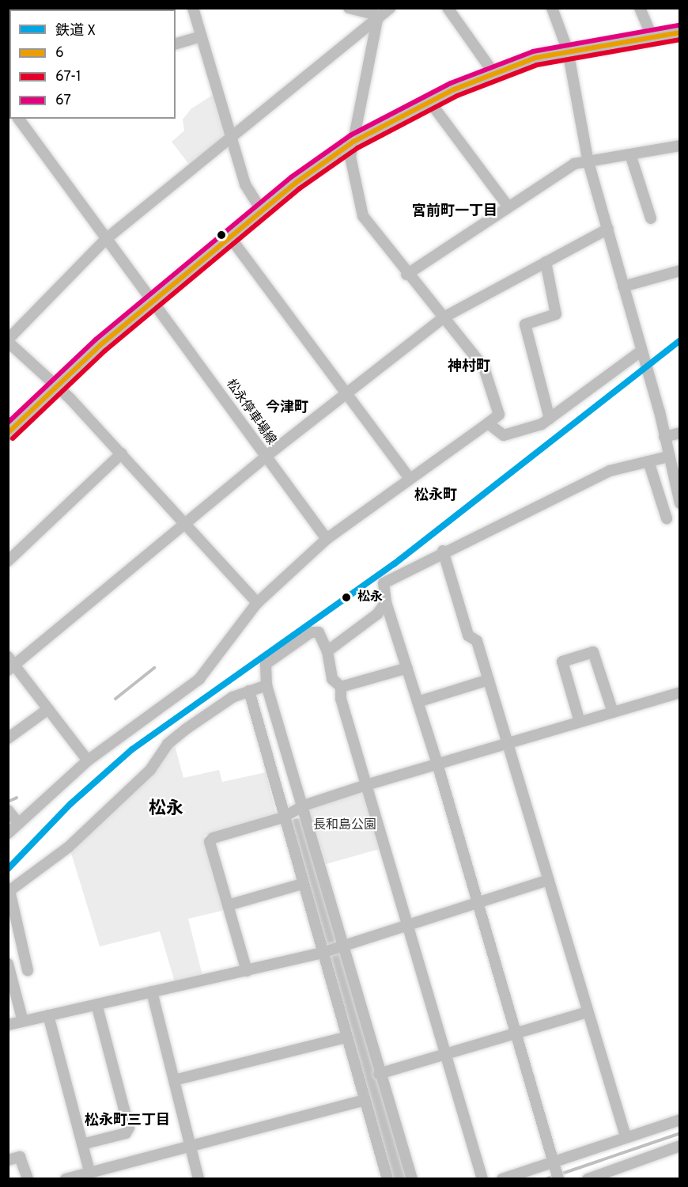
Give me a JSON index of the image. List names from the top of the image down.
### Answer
{
  "streets": {
    "street": ["松永停車場線"]
  },
  "districts": [
    "宮前町一丁目",
    "神村町",
    "今津町",
    "松永町",
    "松永",
    "松永町三丁目"
  ],
  "parks": ["長和島公園"],
  "places": ["松永"],
  "lines": [
    "transit line 67",
    "transit line 6",
    "transit line 67-1",
    "rail line X"
  ],
  "legend": [
    "鉄道 X",
    "6",
    "67-1",
    "67"
  ]
}
